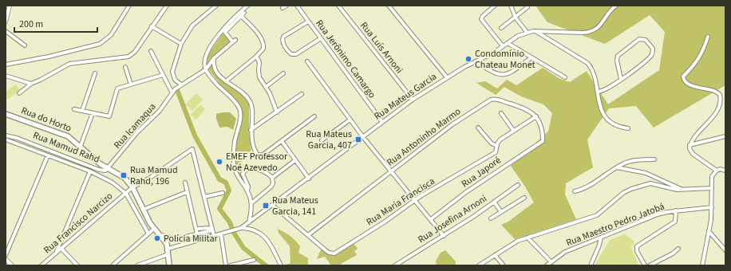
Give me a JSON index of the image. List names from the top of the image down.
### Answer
{
  "streets": {
    "main road": ["Rua do Horto", "Rua Mamud Rahd"],
    "street": [
      "Rua Luís Arnoni",
      "Rua Jerônimo Camargo",
      "Rua Mateus Garcia",
      "Rua Icamaqua",
      "Rua Antoninho Marmo",
      "Rua Japoré",
      "Rua Maria Francisca",
      "Rua Josefina Arnoni",
      "Rua Francisco Narcizo",
      "Rua Maestro Pedro Jatobá"
    ]
  },
  "crossings": [
    ["Rua Luís Arnoni", "Rua Mateus Garcia"],
    ["Rua Jerônimo Camargo", "Rua Mateus Garcia"],
    ["Rua Mateus Garcia", "Rua Mamud Rahd"],
    ["Rua Mateus Garcia", "Rua Maria Francisca"],
    ["Rua do Horto", "Rua Icamaqua"],
    ["Rua do Horto", "Rua Mamud Rahd"],
    ["Rua Icamaqua", "Rua Mamud Rahd"],
    ["Rua Antoninho Marmo", "Rua Japoré"],
    ["Rua Antoninho Marmo", "Rua Maria Francisca"],
    ["Rua Mamud Rahd", "Rua Francisco Narcizo"],
    ["Rua Japoré", "Rua Maria Francisca"]
  ],
  "places": {
    "other": ["Condomínio Chateau Monet", "EMEF Professor Noé Azevedo", "Polícia Militar"],
    "transit": ["Rua Mateus Garcia, 407", "Rua Mamud Rahd, 196", "Rua Mateus Garcia, 141"]
  },
  "scale_bar": "200 m"
}
